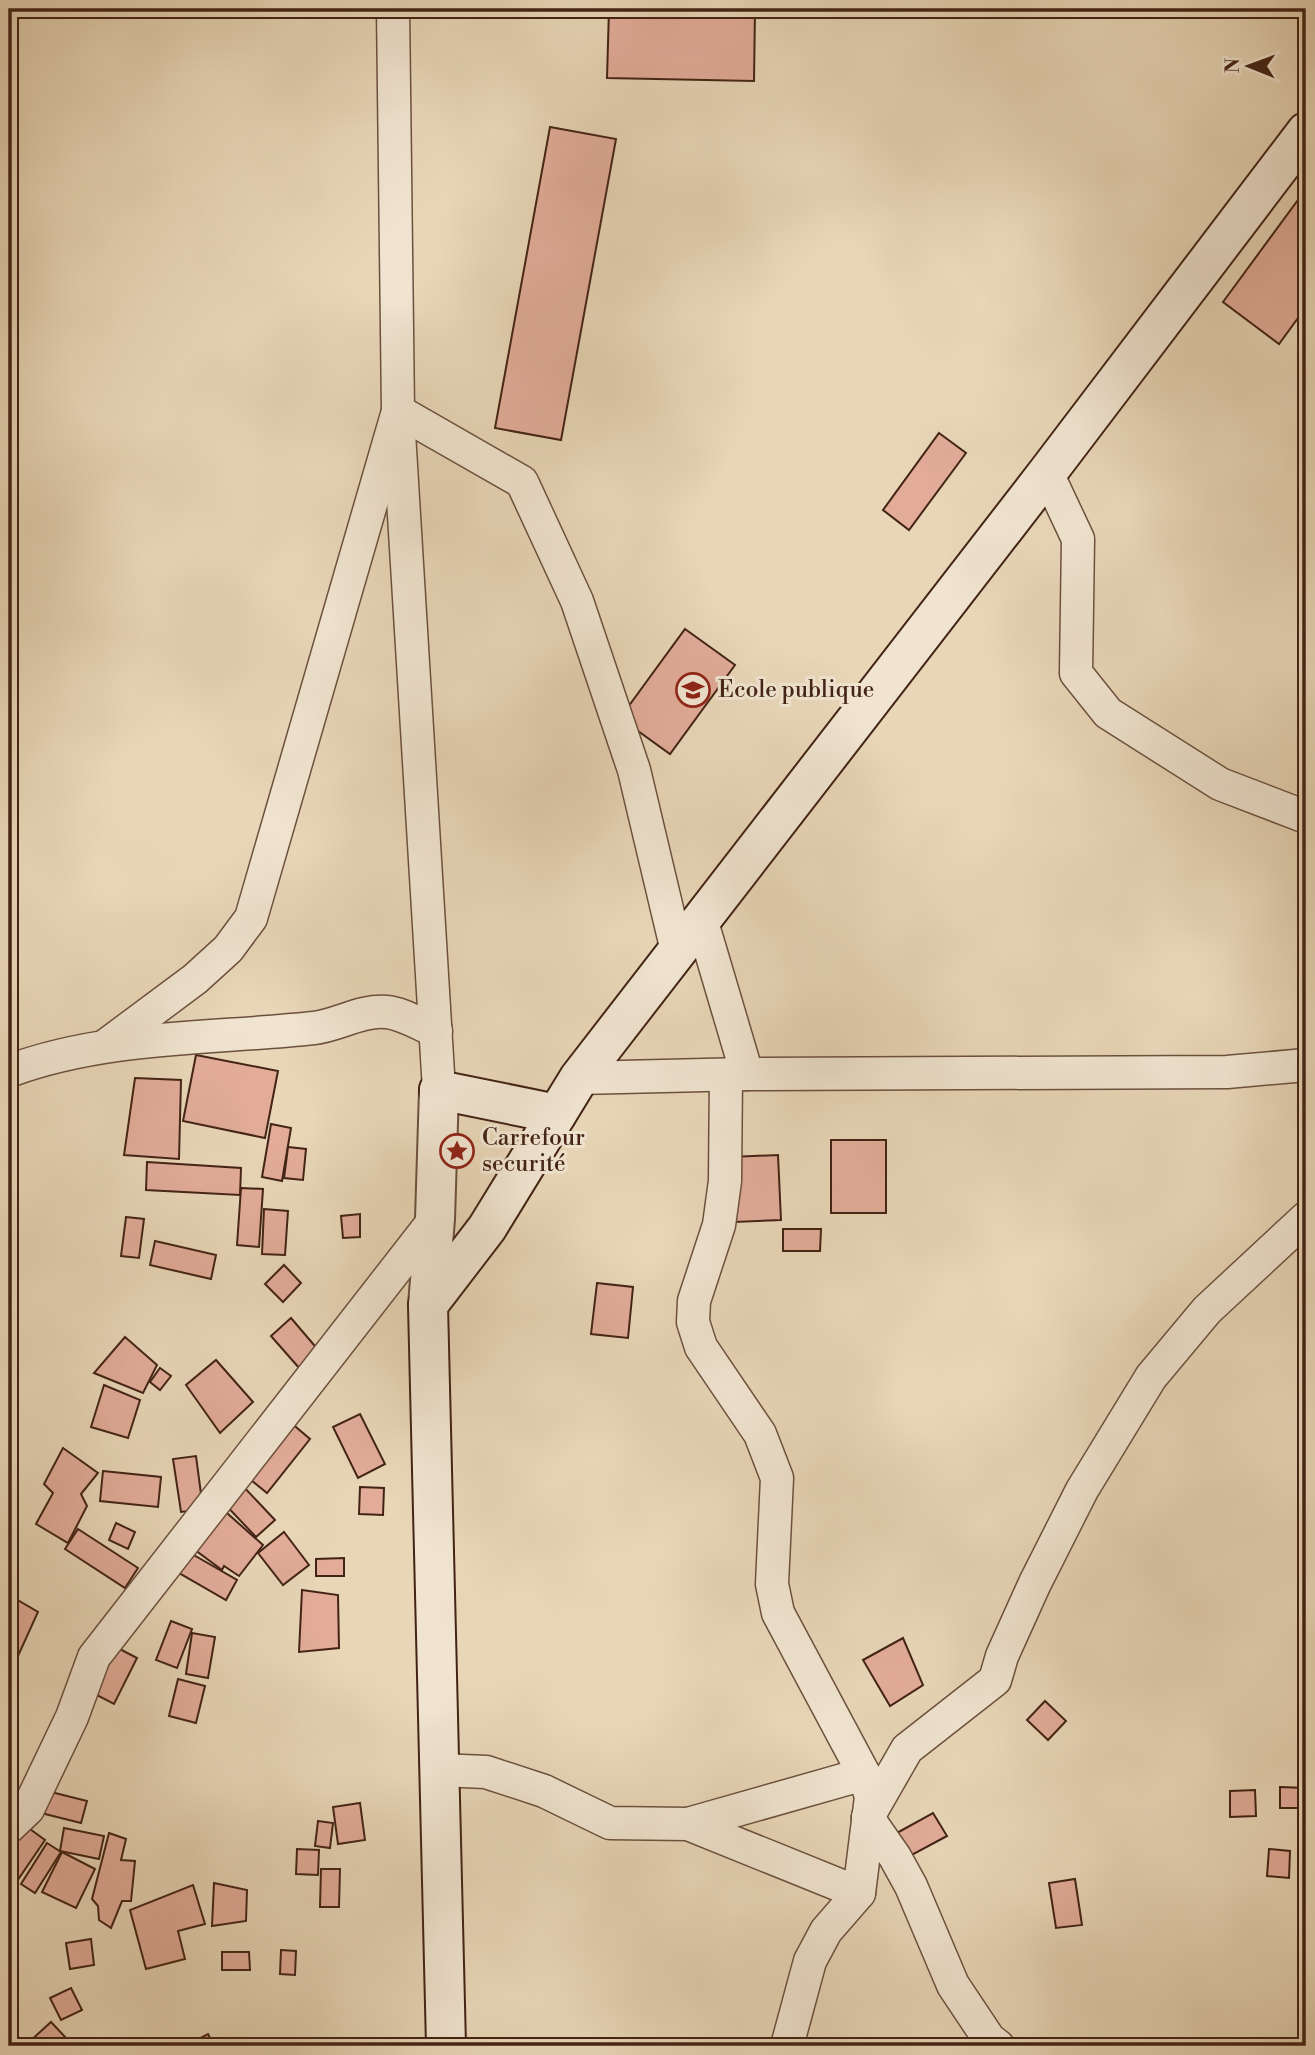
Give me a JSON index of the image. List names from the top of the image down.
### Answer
{
  "places": {
    "school or university": ["Ecole publique"],
    "place": ["Carrefour securité"]
  },
  "north": "left"
}
